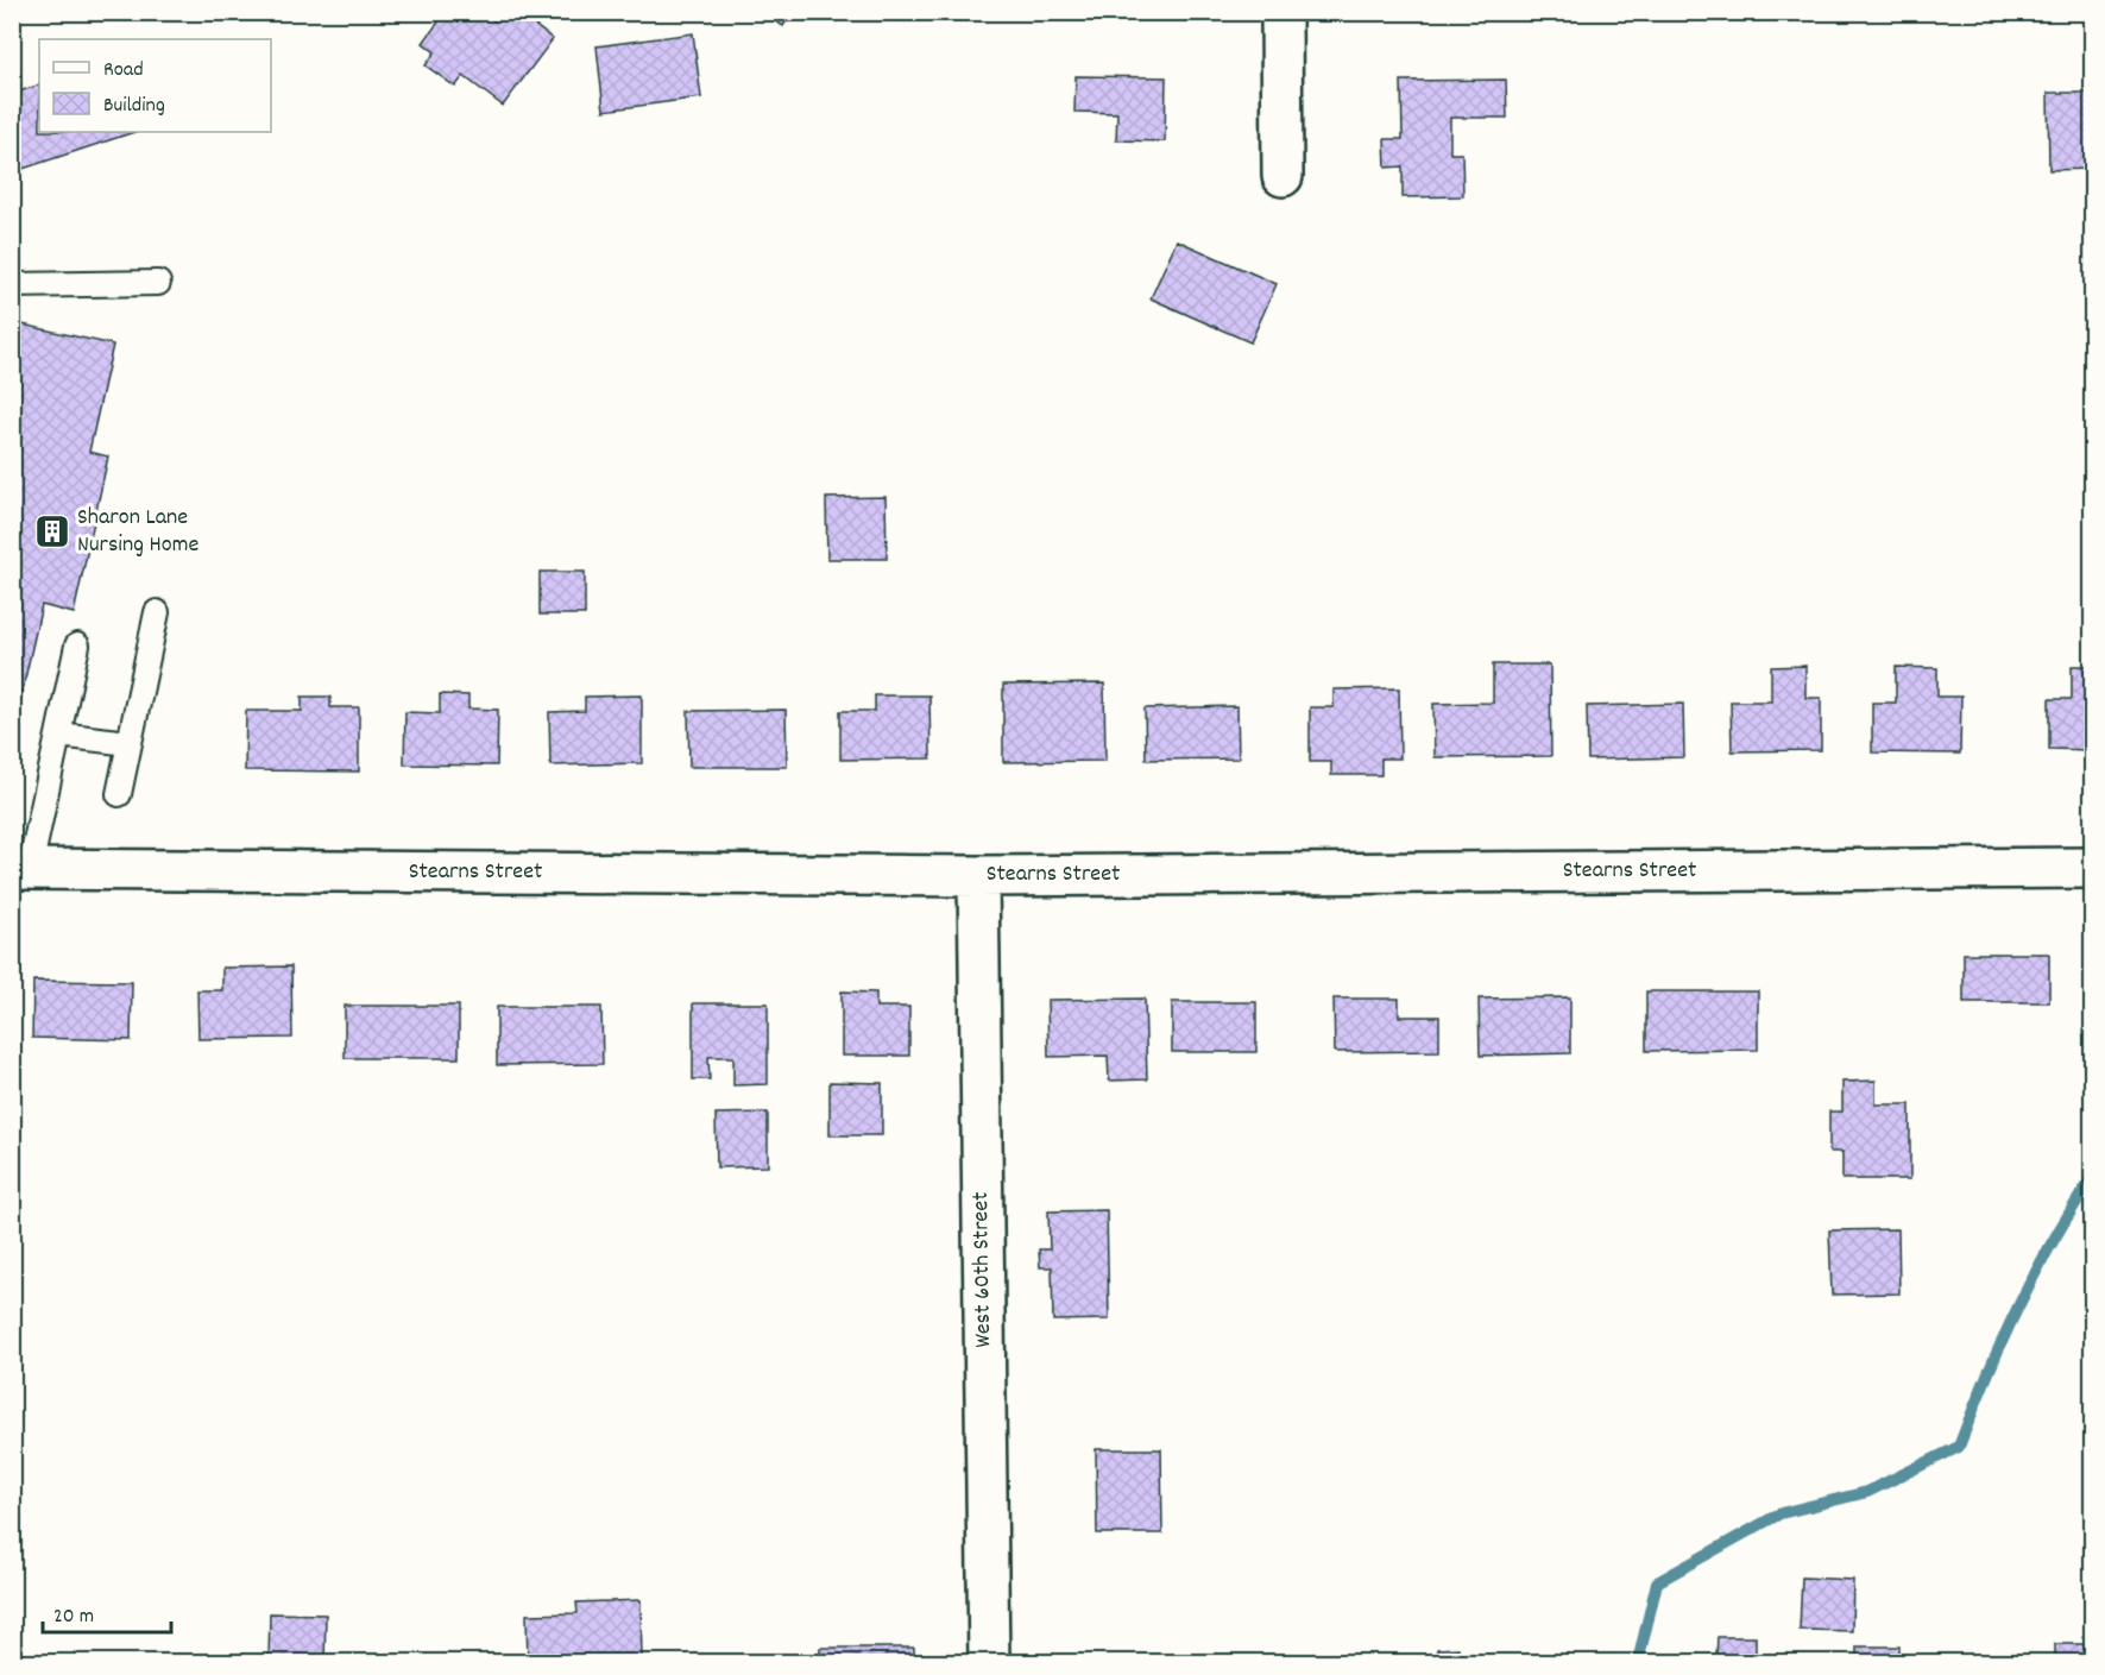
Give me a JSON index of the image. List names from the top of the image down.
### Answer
{
  "streets": {
    "street": ["Stearns Street", "West 60th Street"]
  },
  "crossings": [
    ["Stearns Street", "West 60th Street"]
  ],
  "places": {
    "building": ["Sharon Lane Nursing Home"]
  },
  "legend": ["Road", "Building"],
  "scale_bar": "20 m"
}
